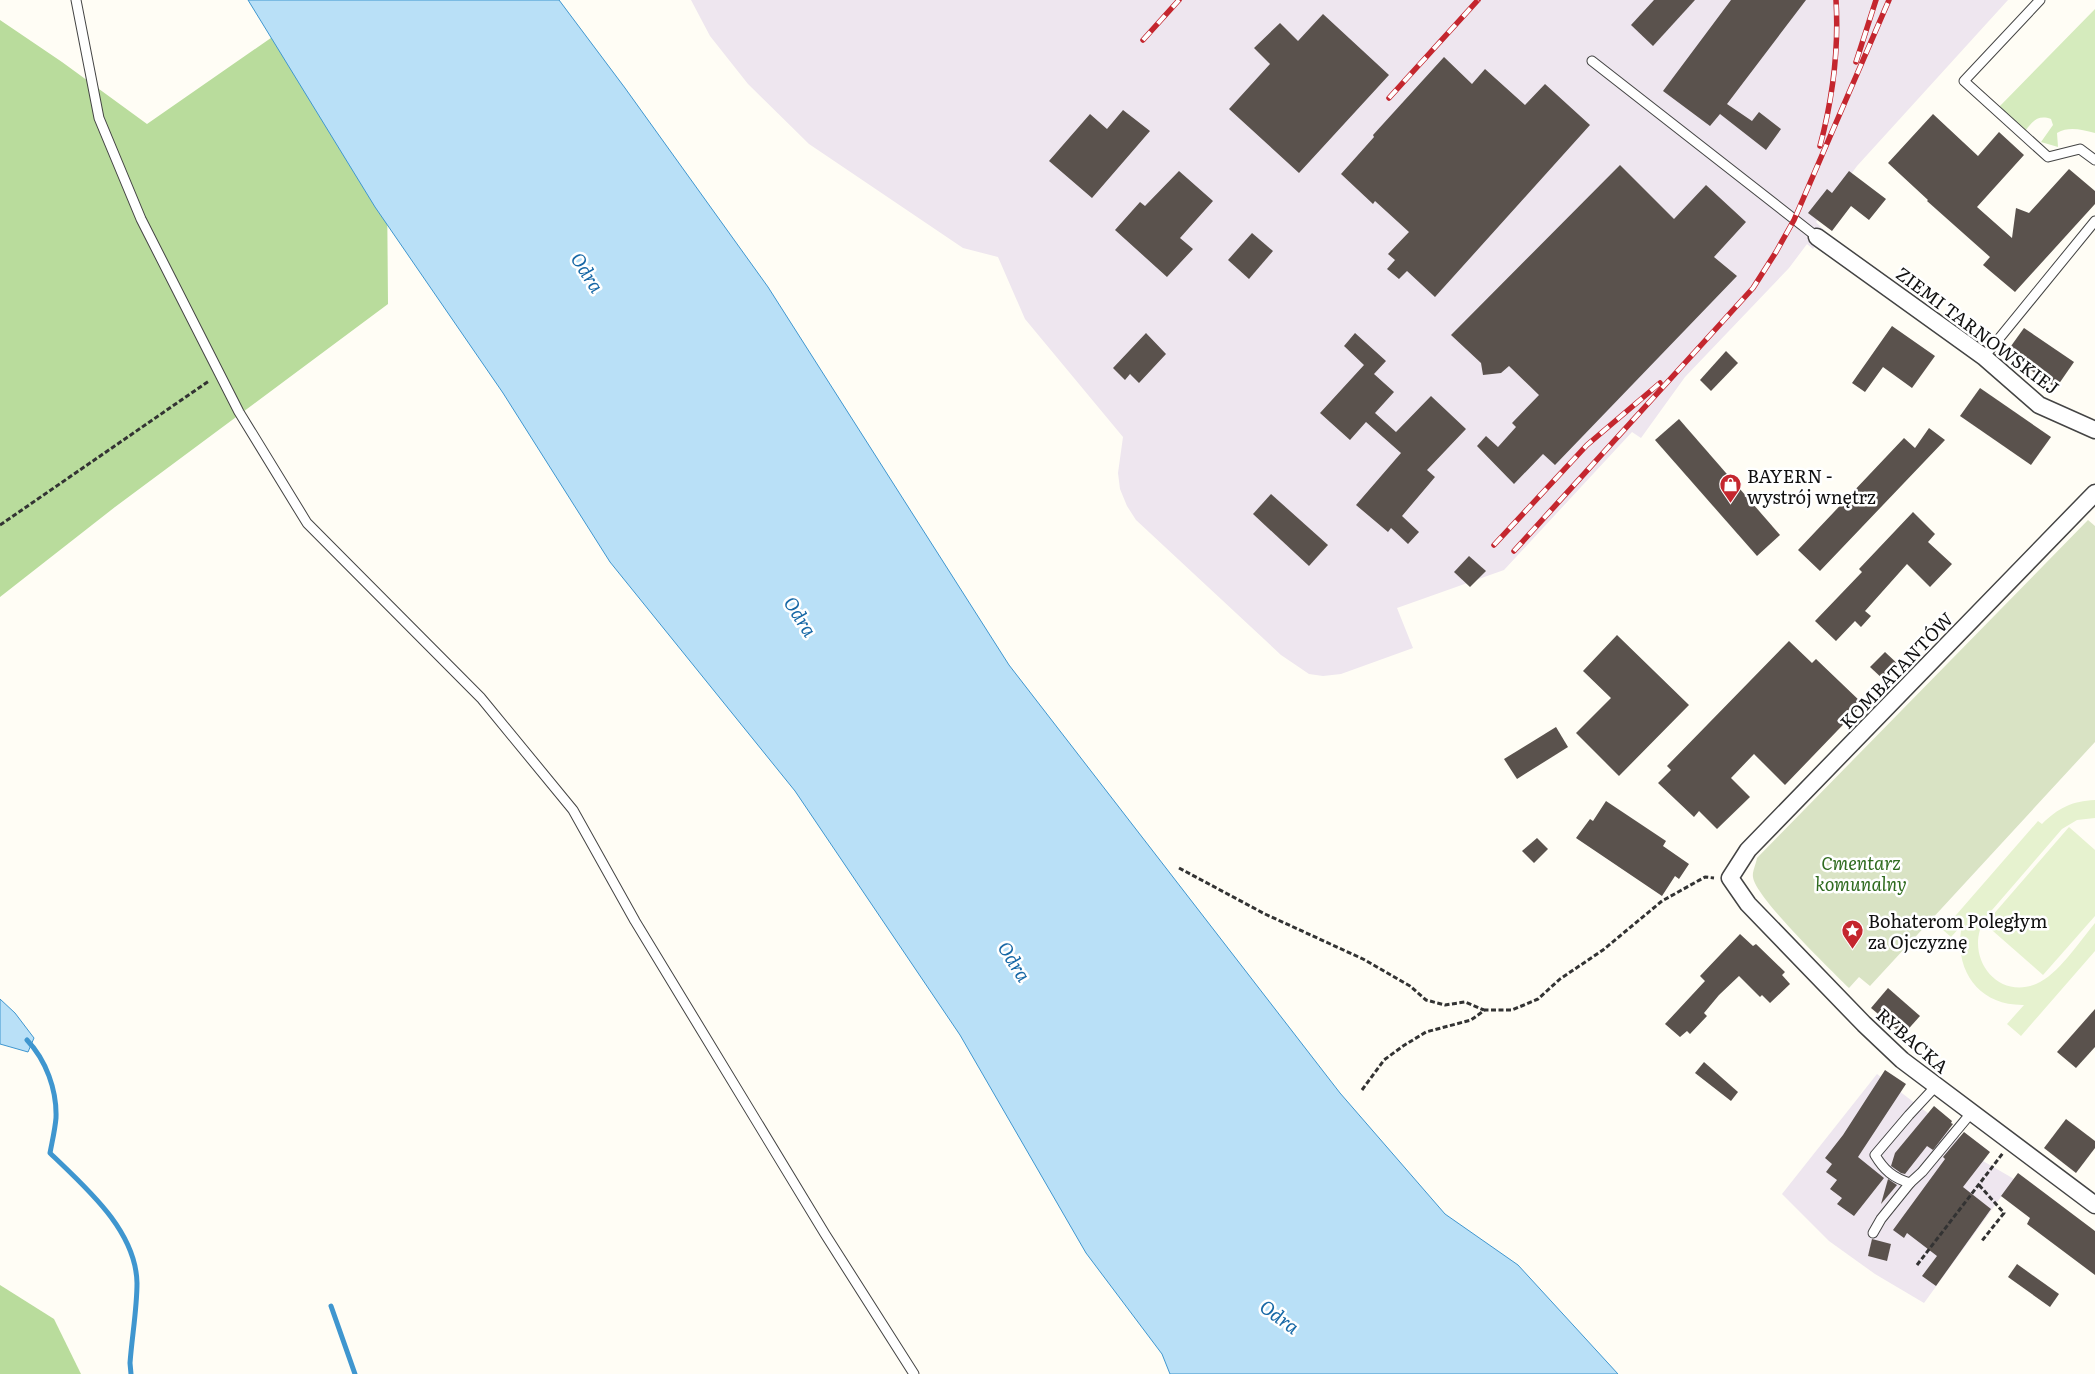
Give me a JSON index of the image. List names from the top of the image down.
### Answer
{
  "streets": {
    "street": ["ZIEMI TARNOWSKIEJ", "KOMBATANTÓW", "RYBACKA"]
  },
  "crossings": [
    ["KOMBATANTÓW", "RYBACKA"]
  ],
  "water": ["Odra"],
  "parks": ["Cmentarz komunalny"],
  "places": {
    "shop": ["BAYERN - wystrój wnętrz"],
    "place": ["Bohaterom Poległym za Ojczyznę"]
  }
}
